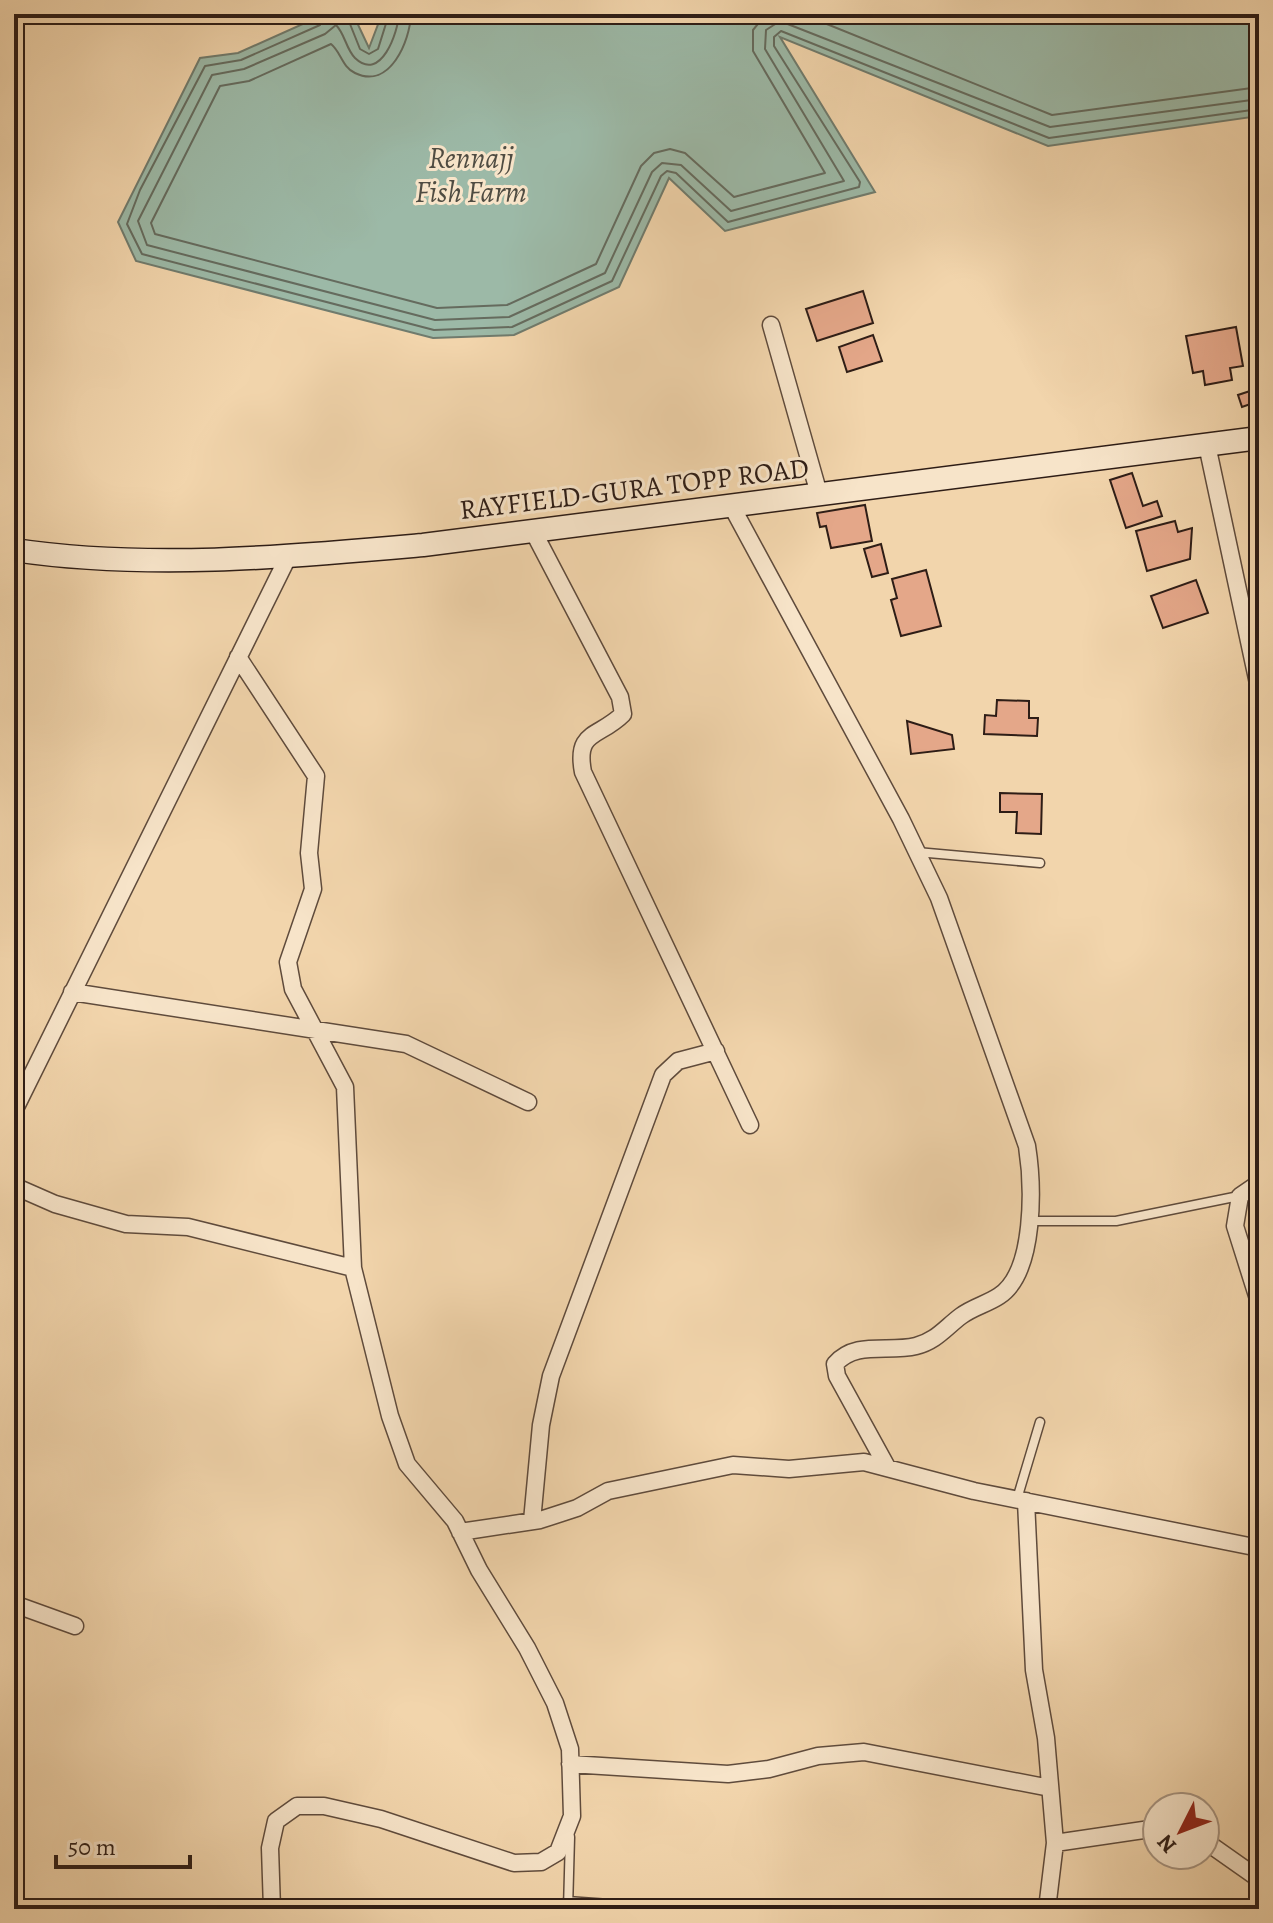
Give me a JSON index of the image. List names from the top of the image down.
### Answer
{
  "streets": {
    "street": ["RAYFIELD-GURA TOPP ROAD"]
  },
  "water": ["Rennajj Fish Farm"],
  "scale_bar": "50 m",
  "north": "bottom left"
}
